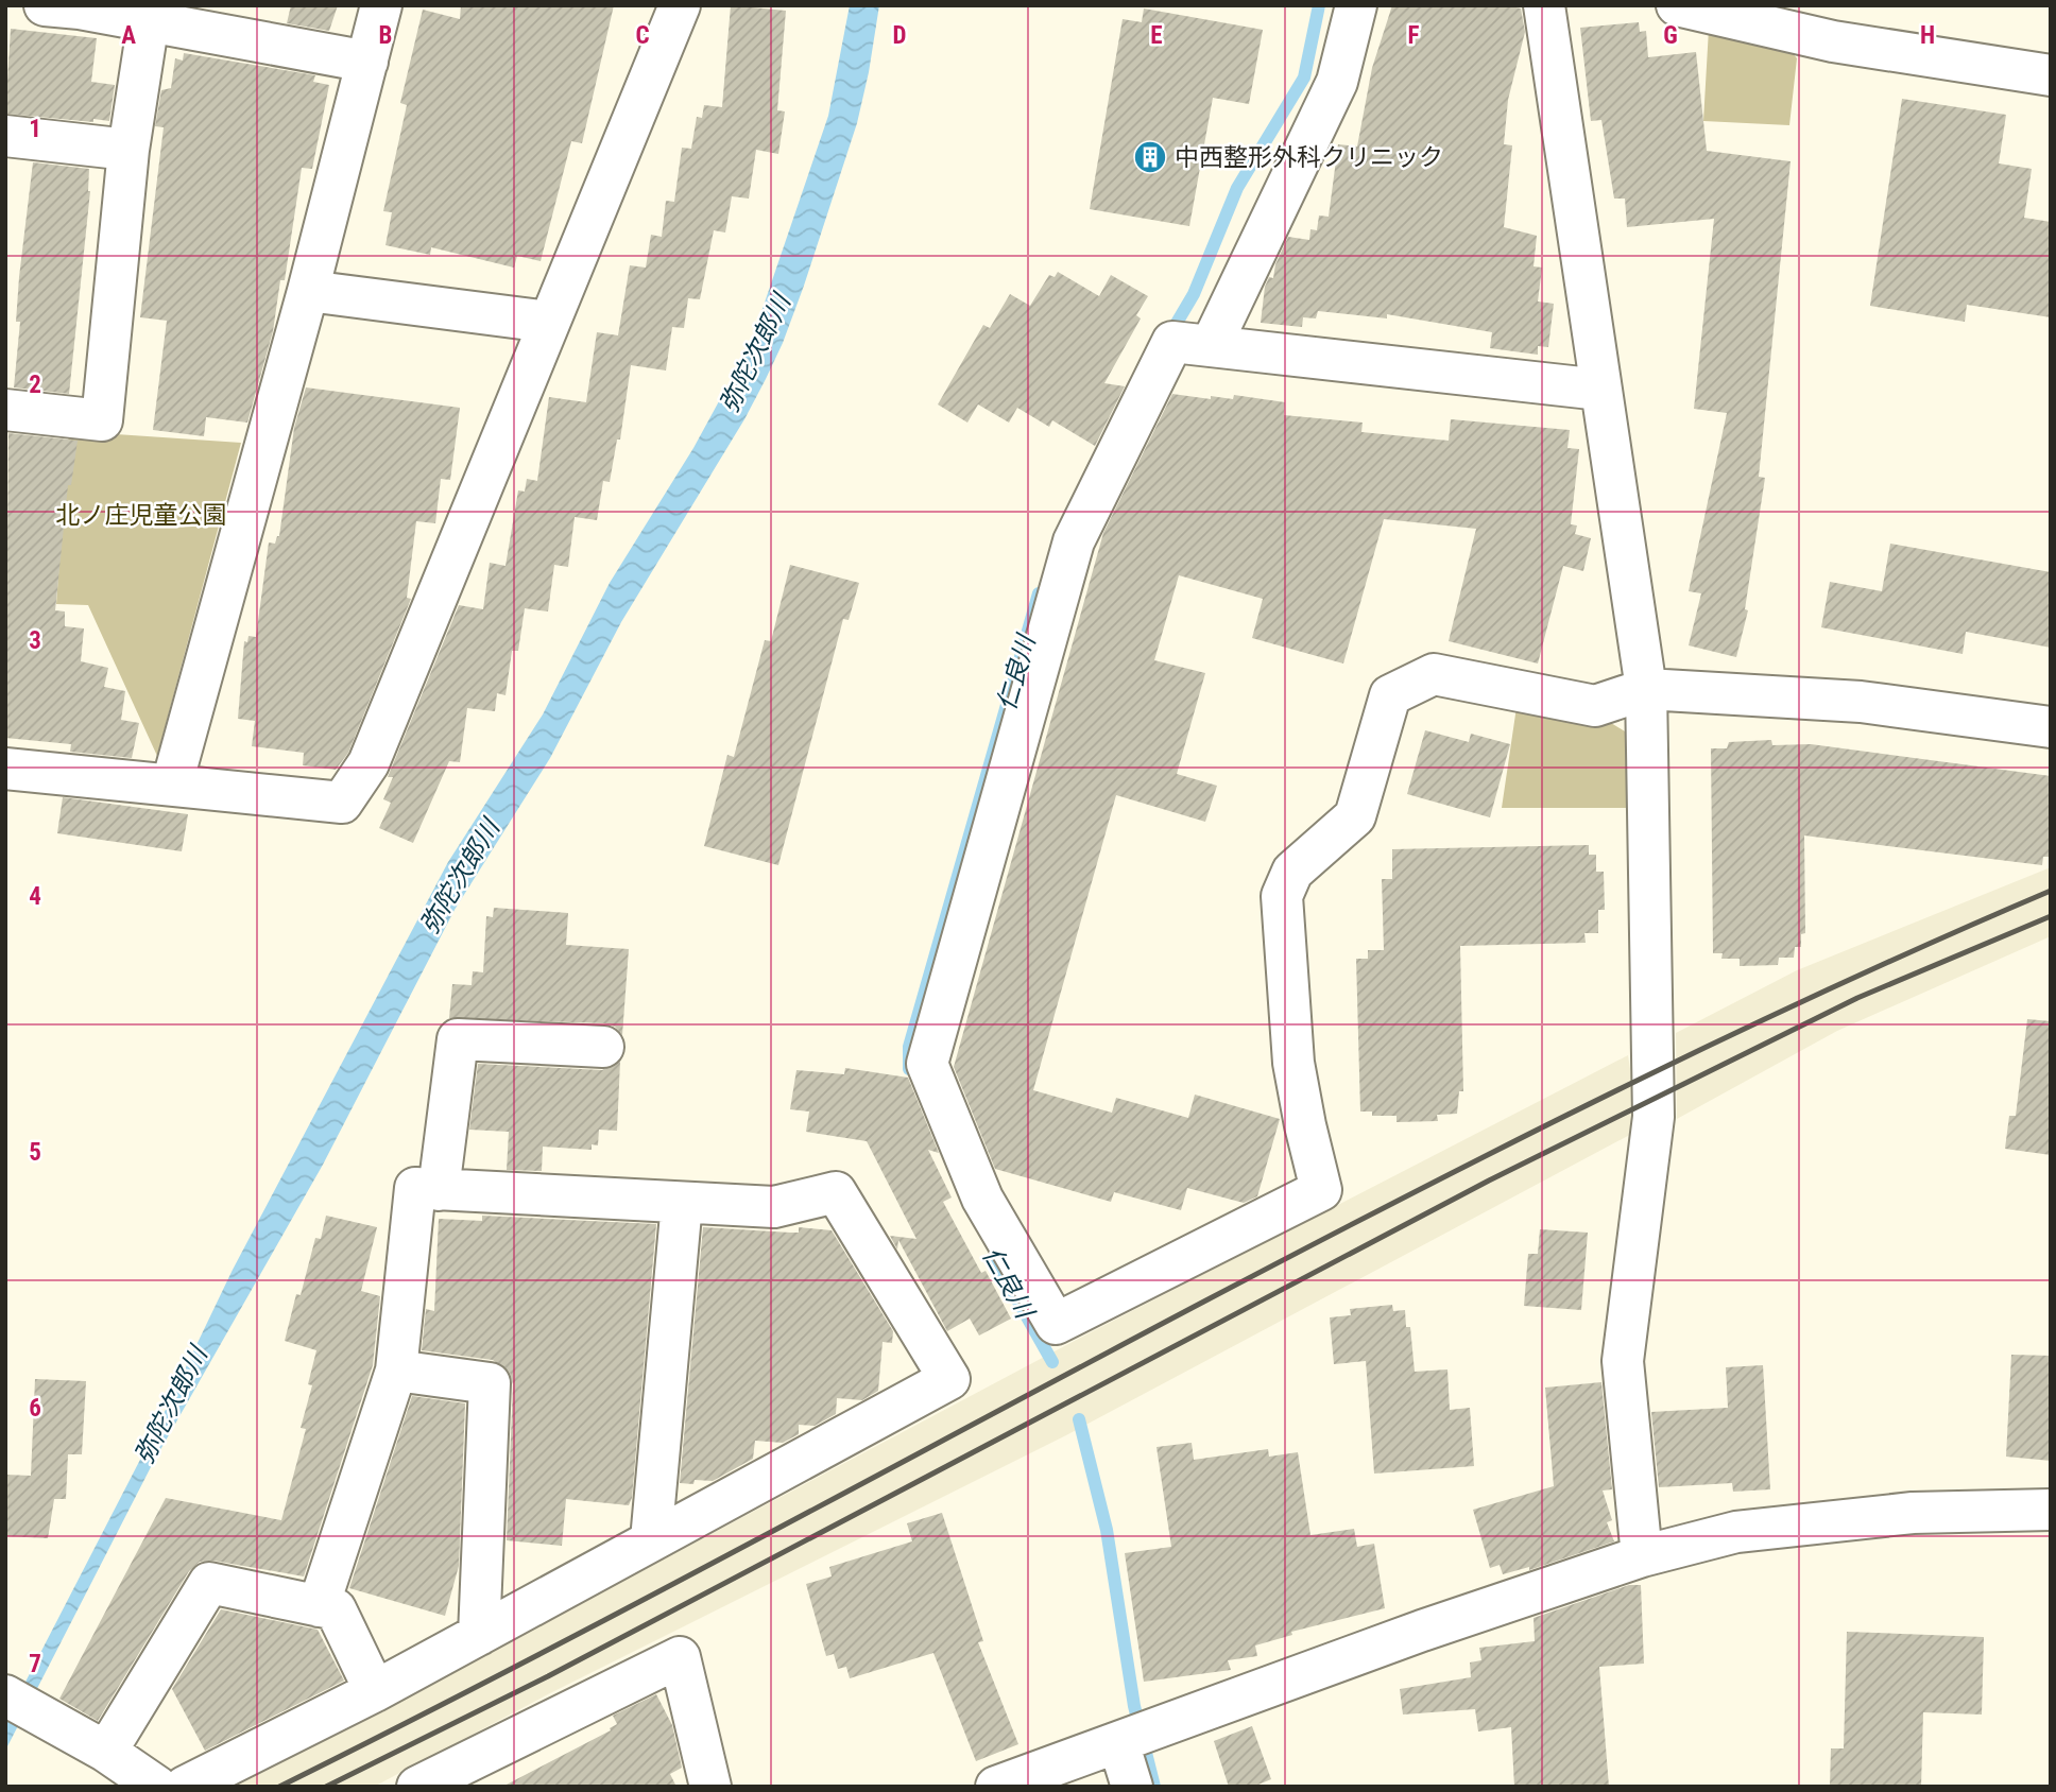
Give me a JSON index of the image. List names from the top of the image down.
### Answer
{
  "water": ["弥陀次郎川", "仁良川"],
  "parks": ["北ノ庄児童公園"],
  "places": {
    "building": ["中西整形外科クリニック"]
  },
  "grid": {
    "columns": [
      "A",
      "B",
      "C",
      "D",
      "E",
      "F",
      "G",
      "H"
    ],
    "rows": [
      "1",
      "2",
      "3",
      "4",
      "5",
      "6",
      "7"
    ]
  }
}
